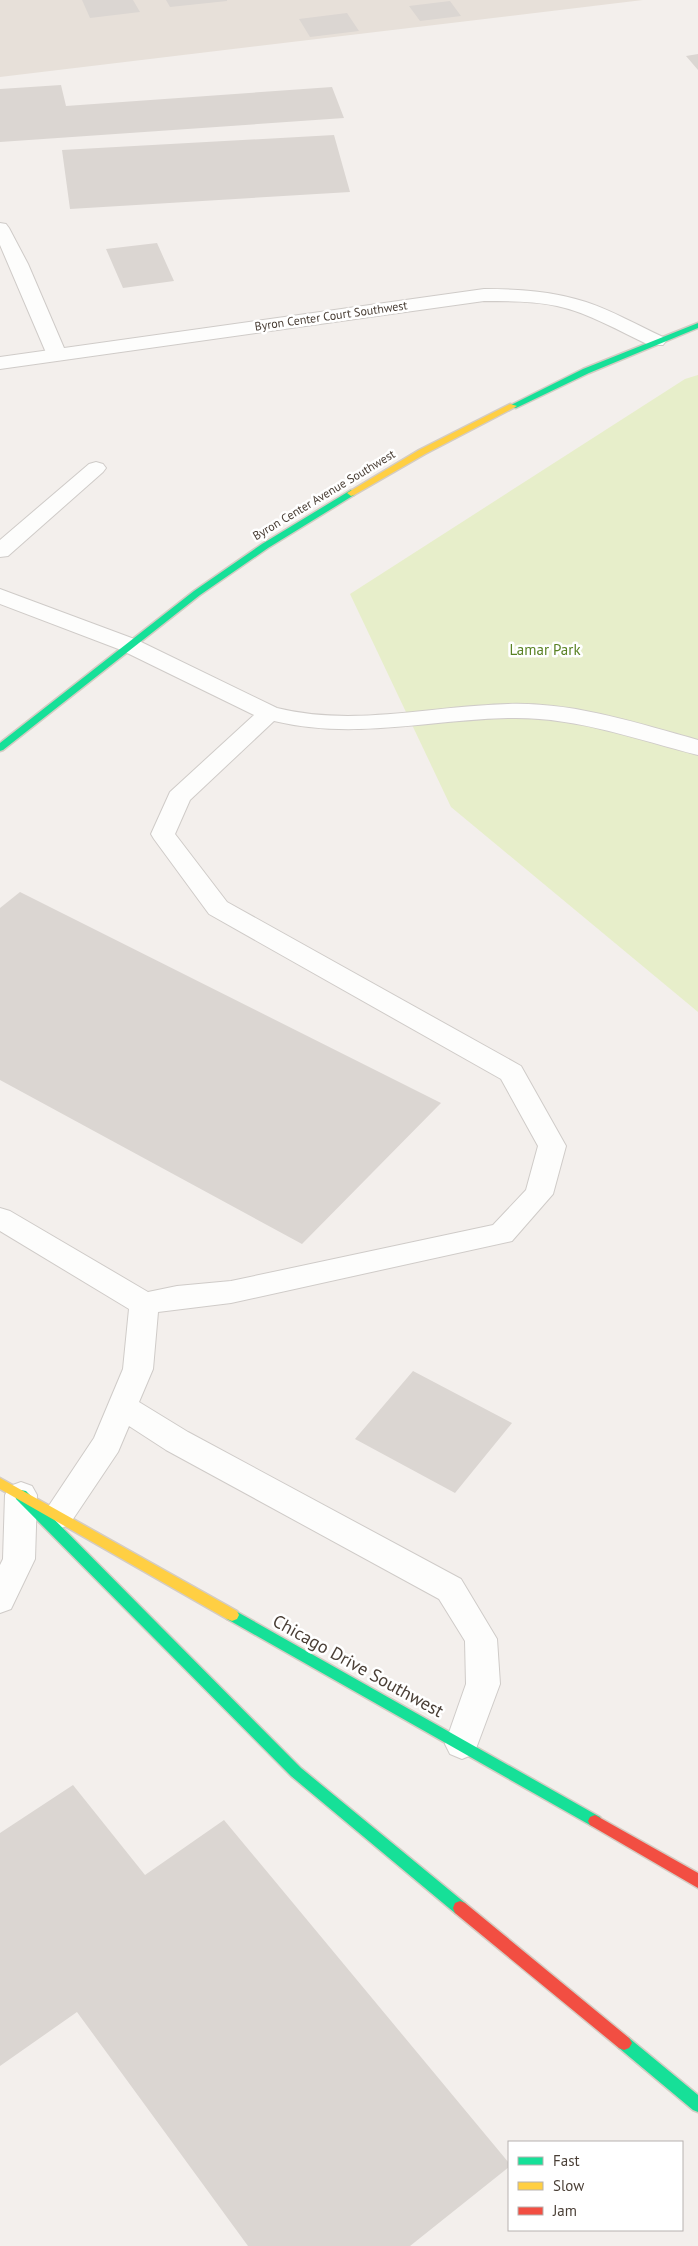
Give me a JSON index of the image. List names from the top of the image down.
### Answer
{
  "streets": {
    "main road": ["Byron Center Avenue Southwest", "Chicago Drive Southwest"],
    "street": ["Byron Center Court Southwest"]
  },
  "crossings": [
    ["Byron Center Court Southwest", "Byron Center Avenue Southwest"]
  ],
  "parks": ["Lamar Park"],
  "legend": ["Fast", "Slow", "Jam"]
}
